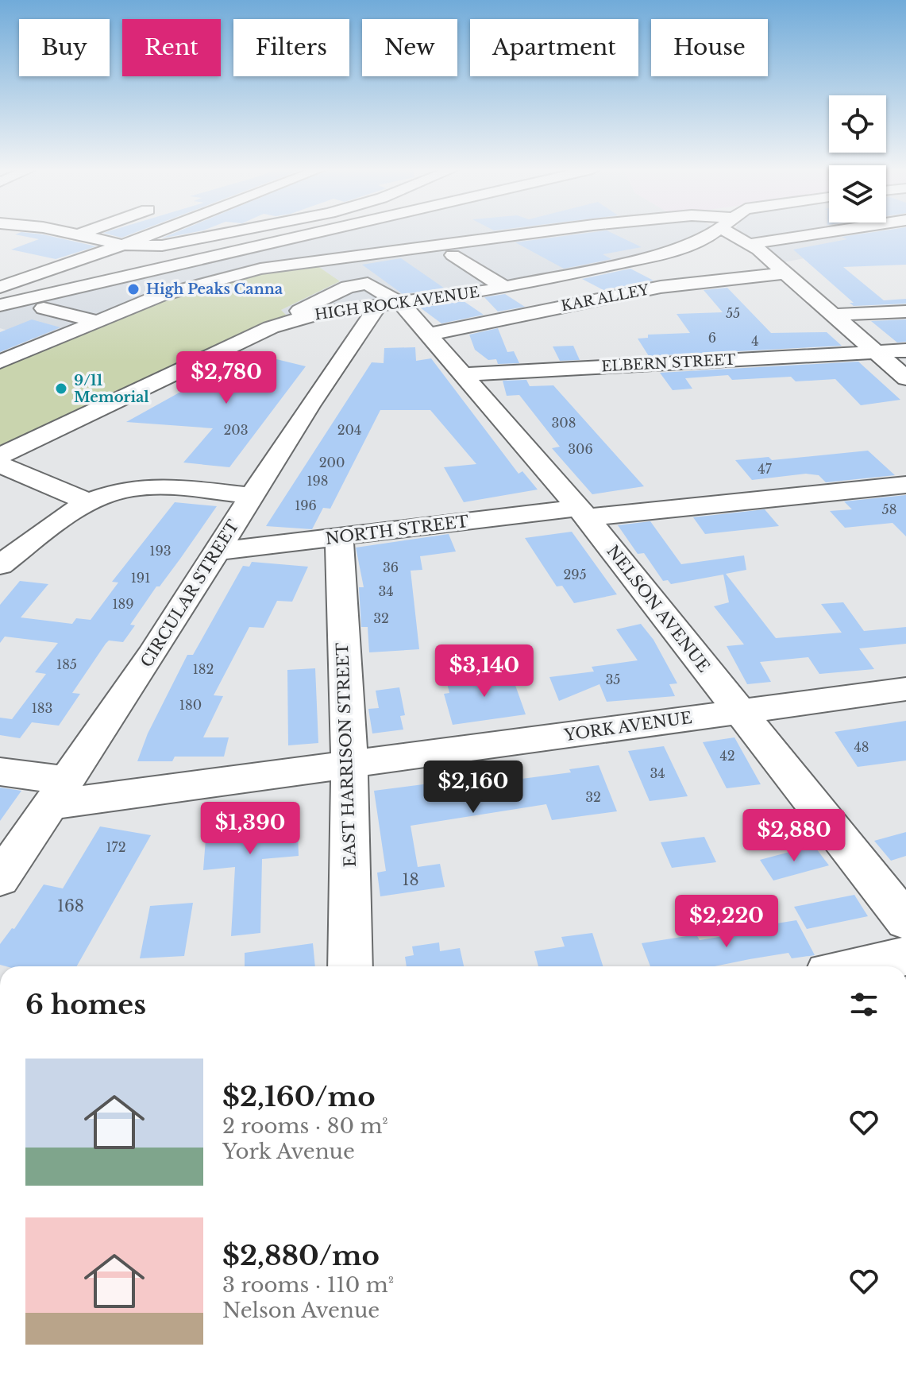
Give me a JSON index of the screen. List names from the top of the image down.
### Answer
{
  "streets": {
    "street": [
      "KAR ALLEY",
      "HIGH ROCK AVENUE",
      "ELBERN STREET",
      "NORTH STREET",
      "CIRCULAR STREET",
      "NELSON AVENUE",
      "YORK AVENUE",
      "EAST HARRISON STREET"
    ]
  },
  "crossings": [
    ["KAR ALLEY", "NELSON AVENUE"],
    ["HIGH ROCK AVENUE", "CIRCULAR STREET"],
    ["HIGH ROCK AVENUE", "NELSON AVENUE"],
    ["ELBERN STREET", "NELSON AVENUE"],
    ["NORTH STREET", "CIRCULAR STREET"],
    ["NORTH STREET", "NELSON AVENUE"],
    ["NORTH STREET", "EAST HARRISON STREET"],
    ["CIRCULAR STREET", "NELSON AVENUE"],
    ["CIRCULAR STREET", "YORK AVENUE"],
    ["NELSON AVENUE", "YORK AVENUE"],
    ["YORK AVENUE", "EAST HARRISON STREET"]
  ],
  "places": ["High Peaks Canna", "9/11 Memorial"],
  "house_numbers": [
    "55",
    "6",
    "4",
    "308",
    "203",
    "204",
    "306",
    "200",
    "47",
    "198",
    "196",
    "58",
    "193",
    "36",
    "295",
    "191",
    "34",
    "189",
    "32",
    "185",
    "182",
    "35",
    "180",
    "183",
    "48",
    "42",
    "34",
    "32",
    "172",
    "18",
    "168"
  ],
  "page": {
    "chip": [
      "Buy",
      "Rent",
      "Filters",
      "New",
      "Apartment",
      "House"
    ],
    "price": [
      "$2,780",
      "$3,140",
      "$2,160",
      "$1,390",
      "$2,880",
      "$2,220"
    ],
    "heading": "6 homes",
    "list": [
      {
        "name": "$2,160/mo",
        "note": "2 rooms · 80 m² · York Avenue"
      },
      {
        "name": "$2,880/mo",
        "note": "3 rooms · 110 m² · Nelson Avenue"
      }
    ]
  }
}
